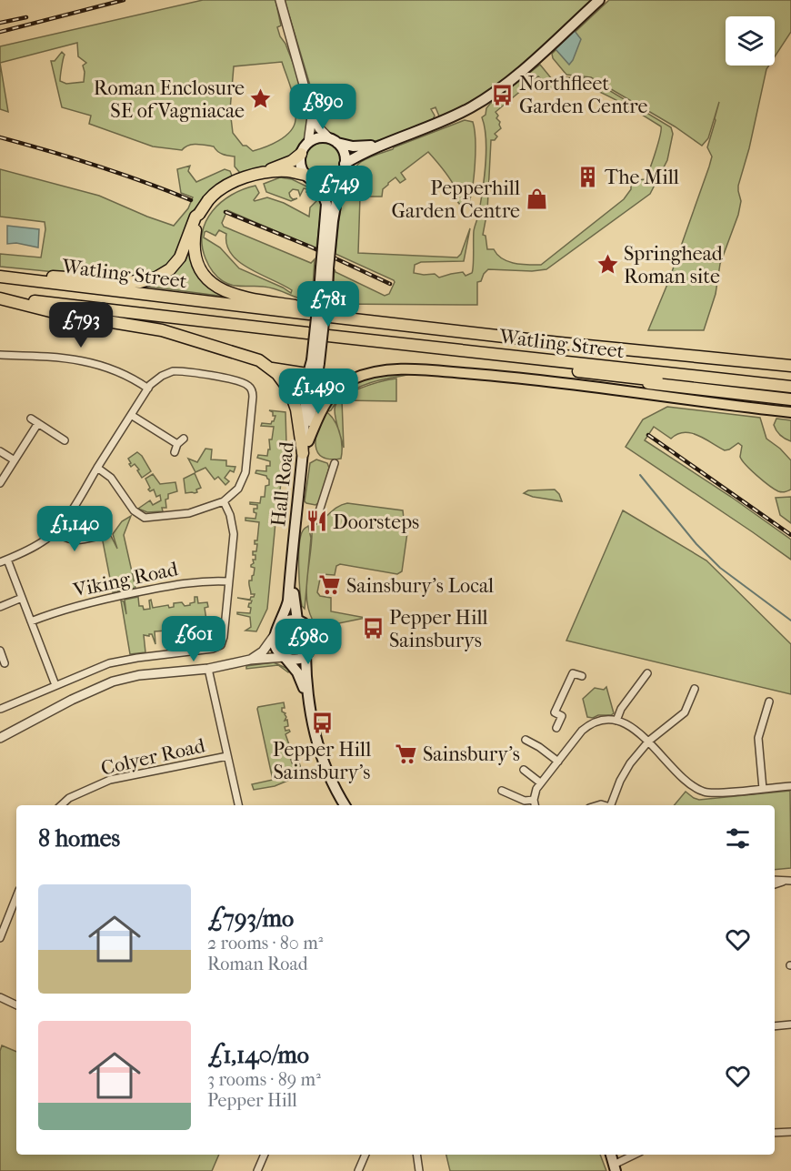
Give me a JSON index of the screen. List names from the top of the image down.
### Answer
{
  "streets": {
    "highway": ["Watling Street"],
    "main road": ["Hall Road"],
    "street": ["Viking Road", "Colyer Road"]
  },
  "crossings": [
    ["Watling Street", "Hall Road"]
  ],
  "places": {
    "bus stop": ["Northfleet Garden Centre", "Pepper Hill Sainsburys", "Pepper Hill Sainsbury's"],
    "place": ["Roman Enclosure SE of Vagniacae", "Springhead Roman site"],
    "building": ["The Mill"],
    "shop": ["Pepperhill Garden Centre"],
    "restaurant": ["Doorsteps"],
    "supermarket": ["Sainsbury's Local", "Sainsbury's"]
  },
  "page": {
    "price": [
      "£890",
      "£749",
      "£781",
      "£793",
      "£1,490",
      "£1,140",
      "£601",
      "£980"
    ],
    "heading": "8 homes",
    "list": [
      {
        "name": "£793/mo",
        "note": "2 rooms · 80 m² · Roman Road"
      },
      {
        "name": "£1,140/mo",
        "note": "3 rooms · 89 m² · Pepper Hill"
      }
    ]
  }
}
